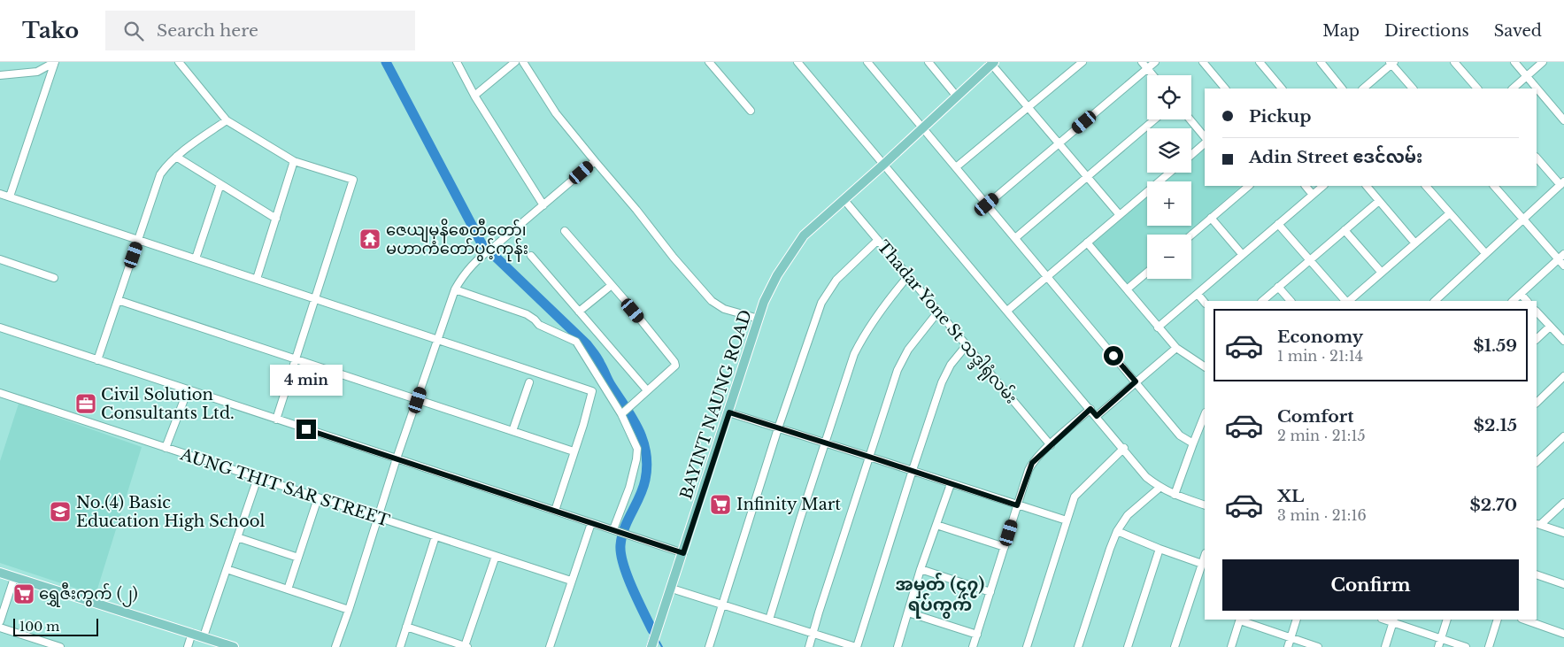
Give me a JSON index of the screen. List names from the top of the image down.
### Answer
{
  "streets": {
    "main road": ["BAYINT NAUNG ROAD"],
    "street": ["Thadar Yone St သဒ္ဒါရုံလမ်း", "AUNG THIT SAR STREET"]
  },
  "crossings": [
    ["Thadar Yone St သဒ္ဒါရုံလမ်း", "BAYINT NAUNG ROAD"]
  ],
  "districts": ["အမှတ် (၄၇) ရပ်ကွက်"],
  "places": {
    "temple": ["ဇေယျမုနိစေတီတော်၊ မဟာကံတော်ပွင့်ကုန်း"],
    "office": ["Civil Solution Consultants Ltd."],
    "supermarket": ["Infinity Mart", "ရွှေဇီးကွက် (၂)"],
    "school or university": ["No.(4) Basic Education High School"]
  },
  "scale_bar": "100 m",
  "page": {
    "header": "Tako",
    "search": "Search here",
    "nav": ["Map", "Directions", "Saved"],
    "map_buttons": ["+", "−"],
    "banner": ["Pickup", "Adin Street ဧဒင်လမ်း"],
    "list": [
      {
        "name": "Economy",
        "note": "1 min · 21:14",
        "value": "$1.59"
      },
      {
        "name": "Comfort",
        "note": "2 min · 21:15",
        "value": "$2.15"
      },
      {
        "name": "XL",
        "note": "3 min · 21:16",
        "value": "$2.70"
      }
    ],
    "bubble": "4 min",
    "buttons": "Confirm",
    "scale": "100 m"
  }
}
